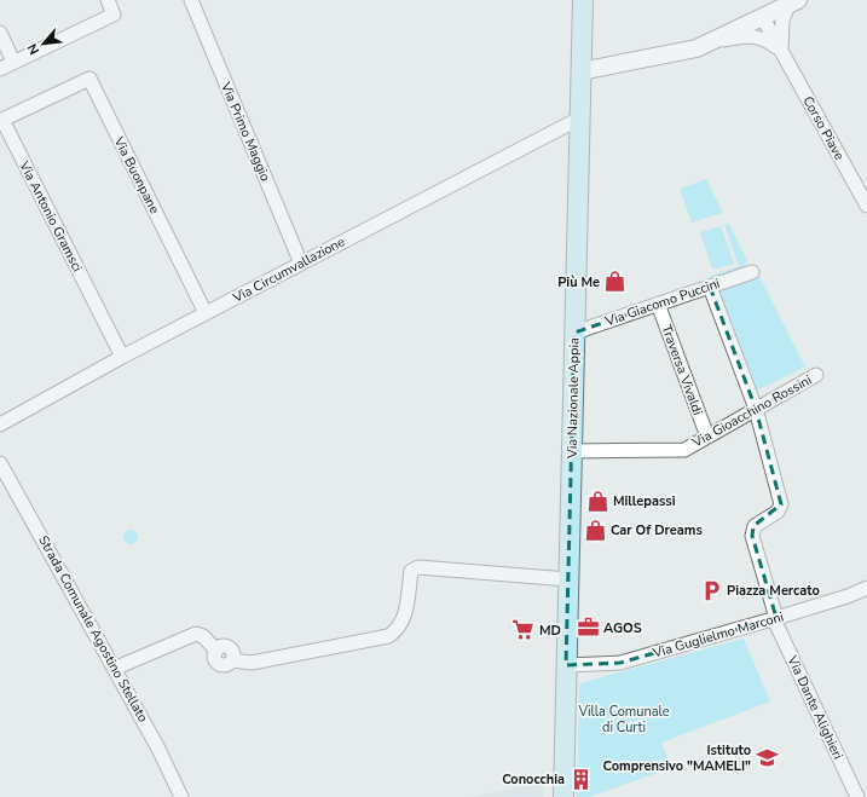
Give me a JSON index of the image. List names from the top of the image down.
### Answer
{
  "streets": {
    "main road": ["Via Nazionale Appia"],
    "street": [
      "Corso Piave",
      "Via Primo Maggio",
      "Via Buonpane",
      "Via Antonio Gramsci",
      "Via Circumvallazione",
      "Via Giacomo Puccini",
      "Traversa Vivaldi",
      "Via Gioacchino Rossini",
      "Strada Comunale Agostino Stellato",
      "Via Guglielmo Marconi",
      "Via Dante Alighieri"
    ]
  },
  "crossings": [
    ["Via Primo Maggio", "Via Circumvallazione"],
    ["Via Buonpane", "Via Antonio Gramsci"],
    ["Via Buonpane", "Via Circumvallazione"],
    ["Via Antonio Gramsci", "Via Circumvallazione"],
    ["Via Circumvallazione", "Via Nazionale Appia"],
    ["Via Giacomo Puccini", "Traversa Vivaldi"],
    ["Via Giacomo Puccini", "Via Nazionale Appia"],
    ["Traversa Vivaldi", "Via Gioacchino Rossini"],
    ["Via Nazionale Appia", "Via Gioacchino Rossini"],
    ["Via Nazionale Appia", "Via Guglielmo Marconi"],
    ["Via Gioacchino Rossini", "Via Dante Alighieri"],
    ["Via Guglielmo Marconi", "Via Dante Alighieri"]
  ],
  "parks": ["Villa Comunale di Curti"],
  "places": {
    "shop": ["Più Me", "Millepassi", "Car Of Dreams"],
    "parking": ["Piazza Mercato"],
    "office": ["AGOS"],
    "supermarket": ["MD"],
    "school or university": ["Istituto Comprensivo \"MAMELI\""],
    "building": ["Conocchia"]
  },
  "north": "bottom left"
}
